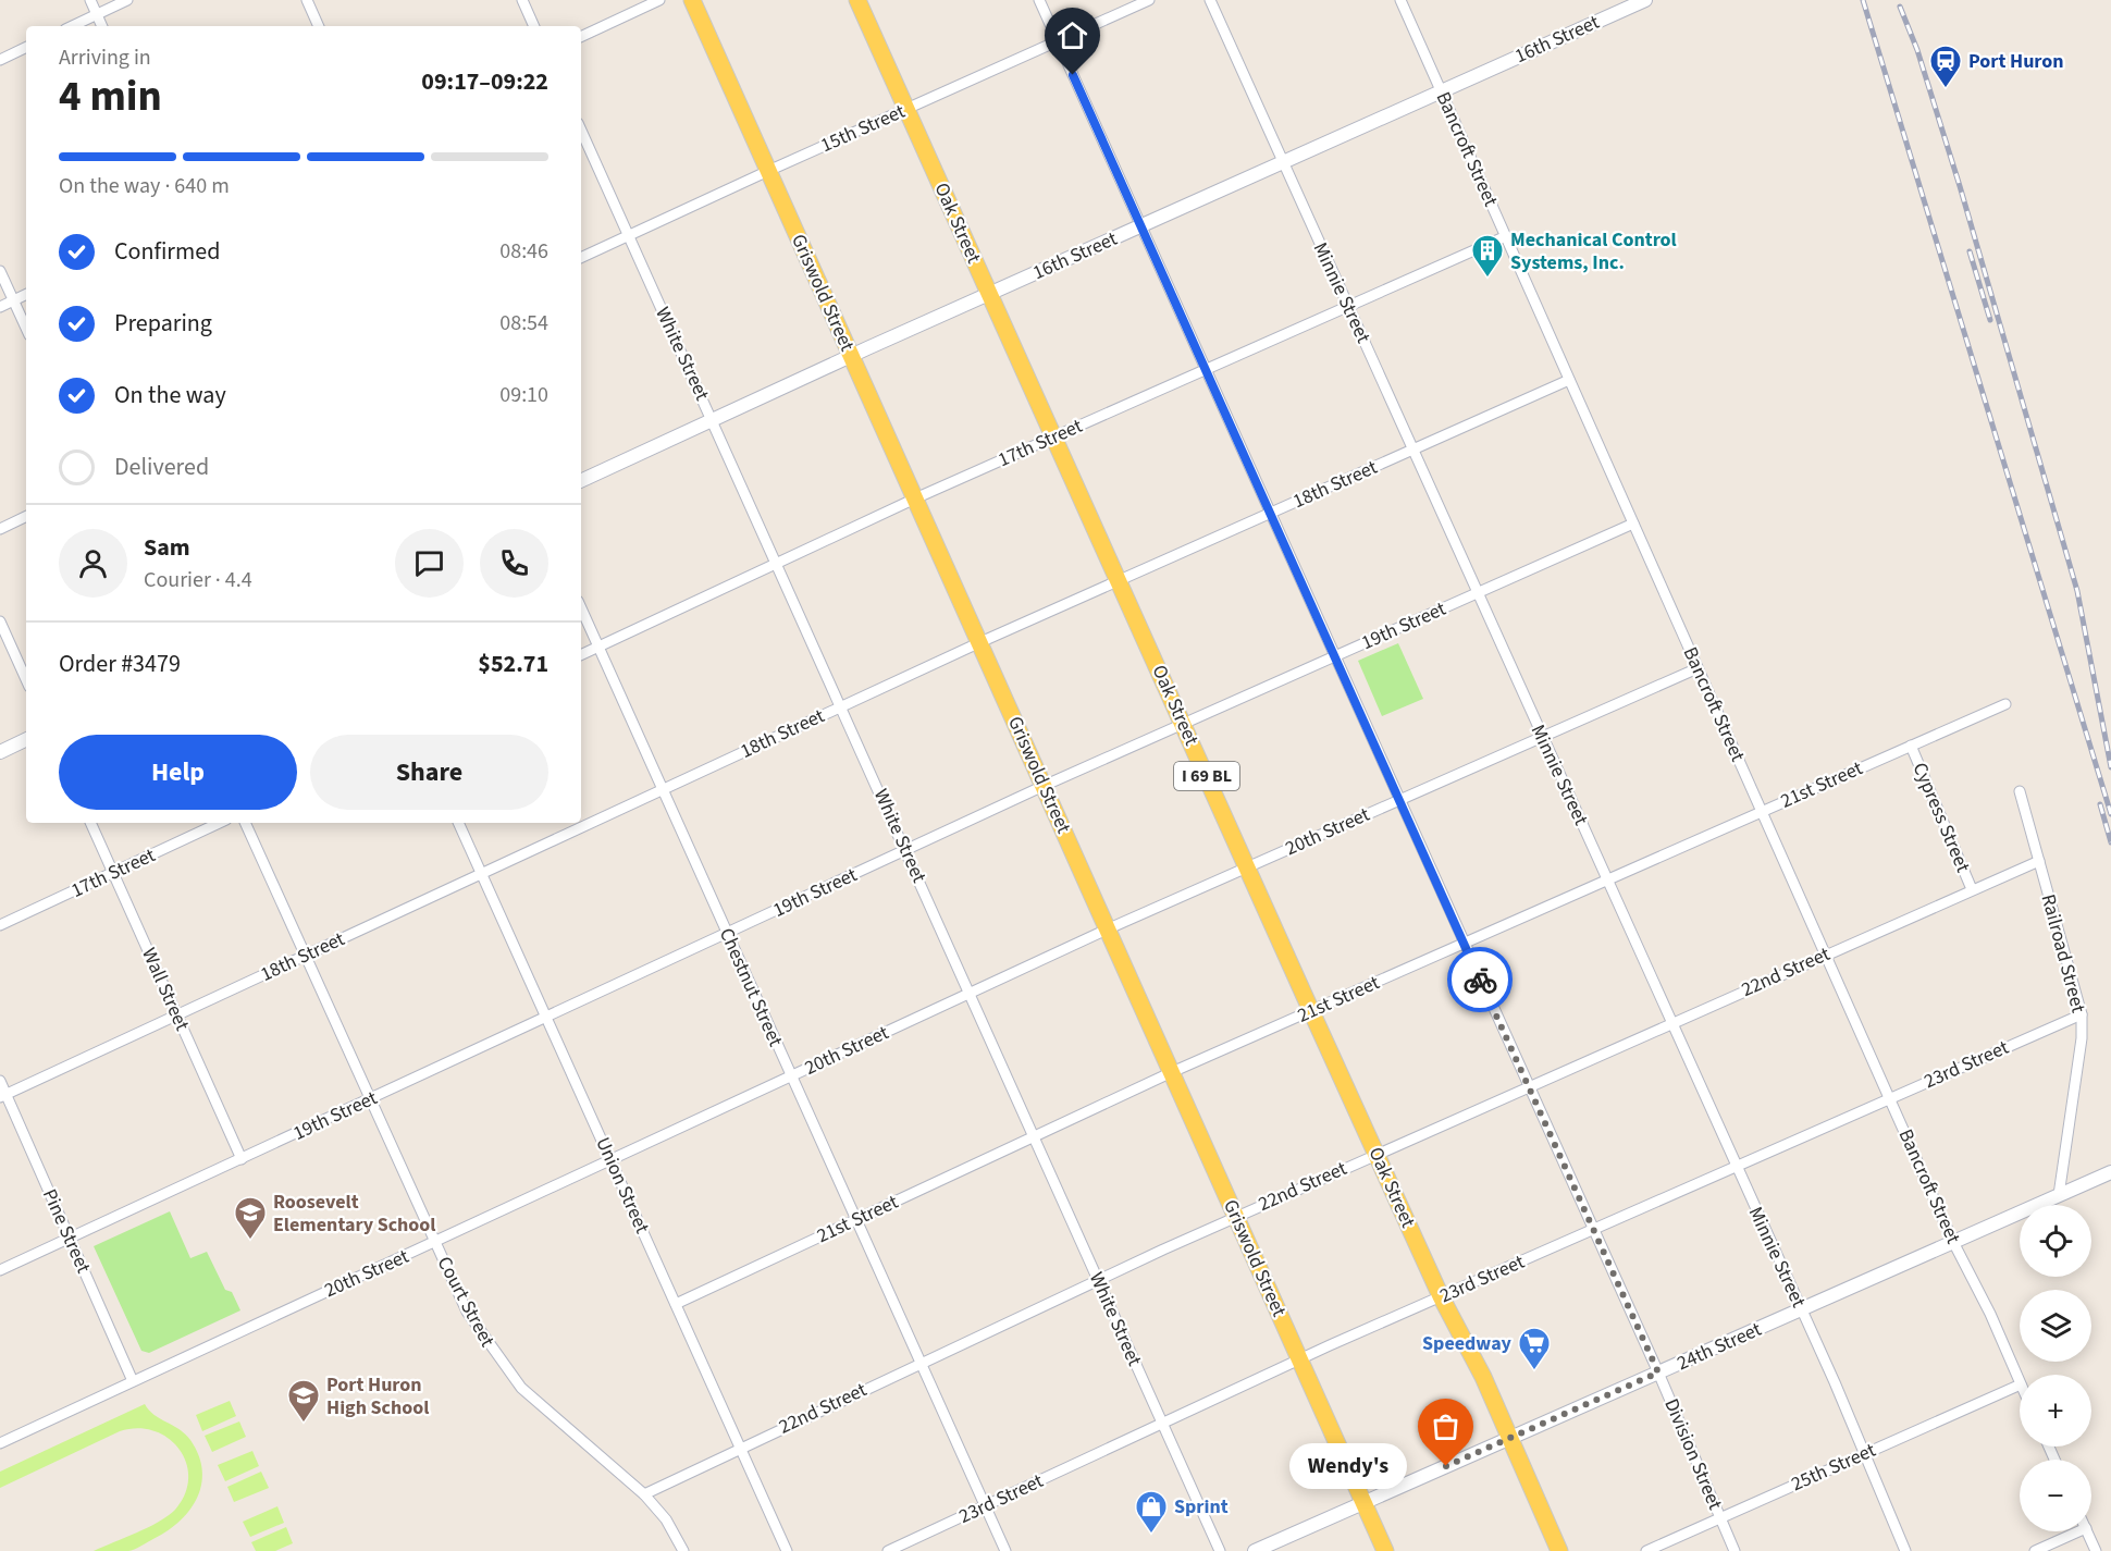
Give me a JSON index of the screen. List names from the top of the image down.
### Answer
{
  "streets": {
    "main road": ["Oak Street", "Griswold Street", "I 69 BL"],
    "street": [
      "16th Street",
      "15th Street",
      "Bancroft Street",
      "Minnie Street",
      "White Street",
      "17th Street",
      "18th Street",
      "19th Street",
      "21st Street",
      "Cypress Street",
      "20th Street",
      "Railroad Street",
      "22nd Street",
      "Chestnut Street",
      "Wall Street",
      "23rd Street",
      "Union Street",
      "Pine Street",
      "Court Street",
      "24th Street",
      "Division Street",
      "25th Street"
    ]
  },
  "crossings": [
    ["16th Street", "Bancroft Street"],
    ["16th Street", "Oak Street"],
    ["16th Street", "Griswold Street"],
    ["16th Street", "Minnie Street"],
    ["16th Street", "White Street"],
    ["16th Street", "Division Street"],
    ["15th Street", "Oak Street"],
    ["15th Street", "Griswold Street"],
    ["15th Street", "White Street"],
    ["15th Street", "Division Street"],
    ["Bancroft Street", "17th Street"],
    ["Bancroft Street", "18th Street"],
    ["Bancroft Street", "19th Street"],
    ["Bancroft Street", "21st Street"],
    ["Bancroft Street", "20th Street"],
    ["Bancroft Street", "22nd Street"],
    ["Bancroft Street", "23rd Street"],
    ["Bancroft Street", "24th Street"],
    ["Oak Street", "17th Street"],
    ["Oak Street", "18th Street"],
    ["Oak Street", "19th Street"],
    ["Oak Street", "21st Street"],
    ["Oak Street", "20th Street"],
    ["Oak Street", "22nd Street"],
    ["Oak Street", "23rd Street"],
    ["Oak Street", "24th Street"],
    ["Griswold Street", "17th Street"],
    ["Griswold Street", "18th Street"],
    ["Griswold Street", "19th Street"],
    ["Griswold Street", "21st Street"],
    ["Griswold Street", "20th Street"],
    ["Griswold Street", "22nd Street"],
    ["Griswold Street", "23rd Street"],
    ["Griswold Street", "24th Street"],
    ["Minnie Street", "17th Street"],
    ["Minnie Street", "18th Street"],
    ["Minnie Street", "19th Street"],
    ["Minnie Street", "21st Street"],
    ["Minnie Street", "20th Street"],
    ["Minnie Street", "22nd Street"],
    ["Minnie Street", "23rd Street"],
    ["Minnie Street", "24th Street"],
    ["Minnie Street", "25th Street"],
    ["White Street", "17th Street"],
    ["White Street", "18th Street"],
    ["White Street", "19th Street"],
    ["White Street", "21st Street"],
    ["White Street", "20th Street"],
    ["White Street", "22nd Street"],
    ["White Street", "23rd Street"],
    ["17th Street", "Chestnut Street"],
    ["17th Street", "Wall Street"],
    ["17th Street", "Division Street"],
    ["18th Street", "Chestnut Street"],
    ["18th Street", "Wall Street"],
    ["18th Street", "Union Street"],
    ["18th Street", "Pine Street"],
    ["18th Street", "Court Street"],
    ["18th Street", "Division Street"],
    ["19th Street", "Chestnut Street"],
    ["19th Street", "Wall Street"],
    ["19th Street", "Union Street"],
    ["19th Street", "Pine Street"],
    ["19th Street", "Court Street"],
    ["19th Street", "Division Street"],
    ["21st Street", "Cypress Street"],
    ["21st Street", "Chestnut Street"],
    ["21st Street", "Union Street"],
    ["21st Street", "Division Street"],
    ["Cypress Street", "22nd Street"],
    ["20th Street", "Chestnut Street"],
    ["20th Street", "Union Street"],
    ["20th Street", "Pine Street"],
    ["20th Street", "Court Street"],
    ["20th Street", "Division Street"],
    ["Railroad Street", "22nd Street"],
    ["Railroad Street", "23rd Street"],
    ["Railroad Street", "24th Street"],
    ["22nd Street", "Chestnut Street"],
    ["22nd Street", "Union Street"],
    ["22nd Street", "Court Street"],
    ["22nd Street", "Division Street"],
    ["Chestnut Street", "23rd Street"],
    ["23rd Street", "Division Street"],
    ["24th Street", "Division Street"],
    ["Division Street", "25th Street"]
  ],
  "places": {
    "station": ["Port Huron"],
    "building": ["Mechanical Control Systems, Inc."],
    "school or university": ["Roosevelt Elementary School", "Port Huron High School"],
    "supermarket": ["Speedway"],
    "other": ["Wendy's"],
    "shop": ["Sprint"]
  },
  "page": {
    "heading": ["4 min", "Arriving in", "09:17–09:22"],
    "panel": [
      "Sam",
      "Courier · 4.4",
      "Order #3479",
      "$52.71"
    ],
    "bar": "On the way · 640 m",
    "list": [
      ["Confirmed", "08:46"],
      ["Preparing", "08:54"],
      ["On the way", "09:10"],
      "Delivered"
    ],
    "buttons": ["Help", "Share"],
    "map_buttons": ["+", "−"],
    "bubble": "Wendy's"
  }
}
